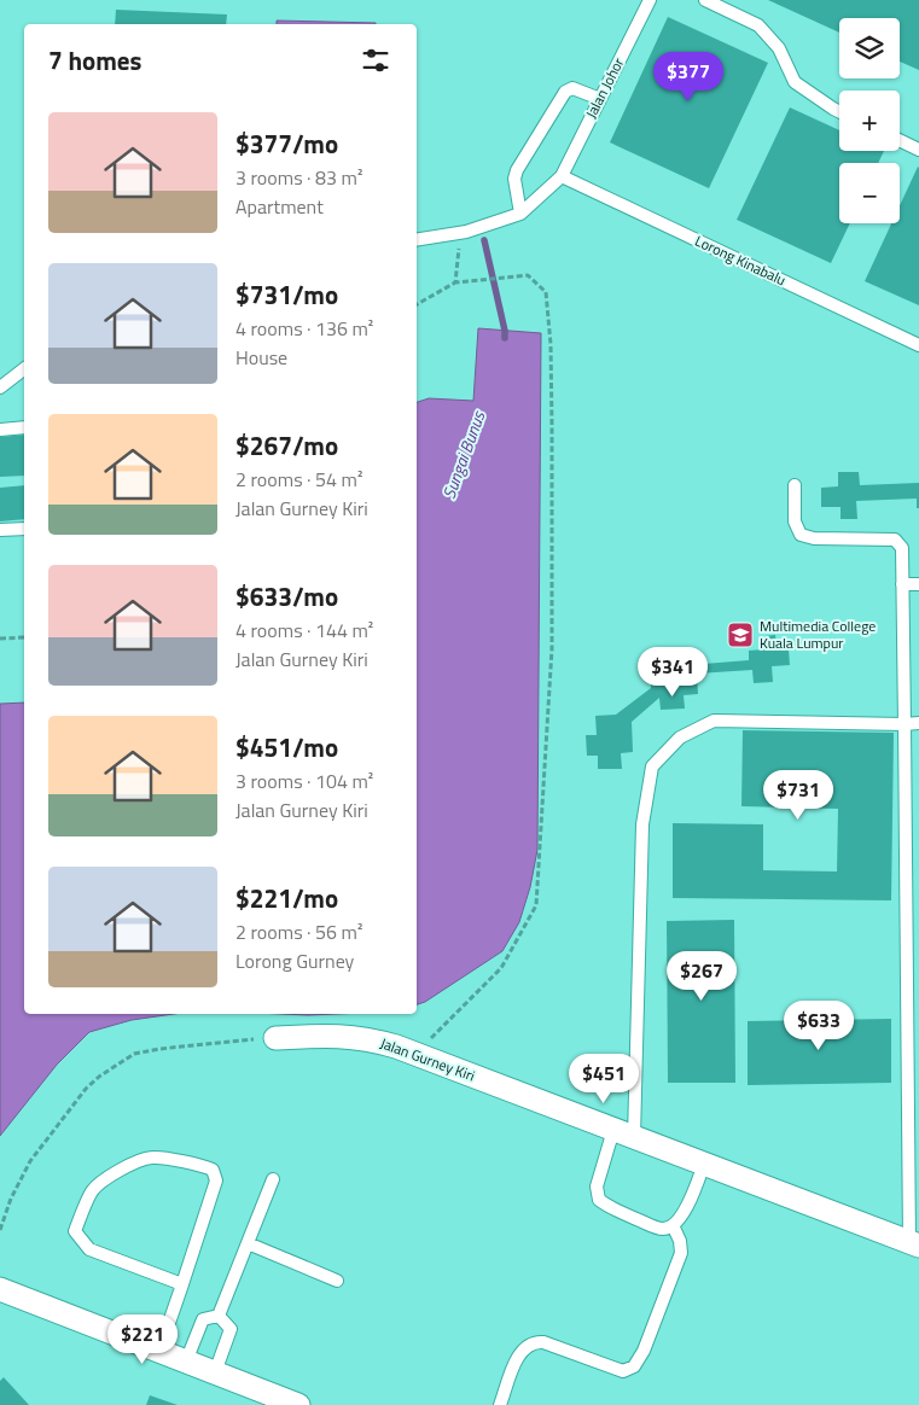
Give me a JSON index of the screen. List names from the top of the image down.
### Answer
{
  "streets": {
    "street": ["Jalan Gurney Kiri"],
    "lane": ["Jalan Johor", "Lorong Kinabalu"]
  },
  "crossings": [
    ["Jalan Johor", "Lorong Kinabalu"]
  ],
  "water": ["Sungai Bunus"],
  "places": {
    "school or university": ["Multimedia College Kuala Lumpur"]
  },
  "page": {
    "map_buttons": ["+", "−"],
    "heading": "7 homes",
    "price": [
      "$377",
      "$341",
      "$731",
      "$267",
      "$633",
      "$451",
      "$221"
    ],
    "list": [
      {
        "name": "$377/mo",
        "note": "3 rooms · 83 m² · Apartment"
      },
      {
        "name": "$731/mo",
        "note": "4 rooms · 136 m² · House"
      },
      {
        "name": "$267/mo",
        "note": "2 rooms · 54 m² · Jalan Gurney Kiri"
      },
      {
        "name": "$633/mo",
        "note": "4 rooms · 144 m² · Jalan Gurney Kiri"
      },
      {
        "name": "$451/mo",
        "note": "3 rooms · 104 m² · Jalan Gurney Kiri"
      },
      {
        "name": "$221/mo",
        "note": "2 rooms · 56 m² · Lorong Gurney"
      }
    ]
  }
}
